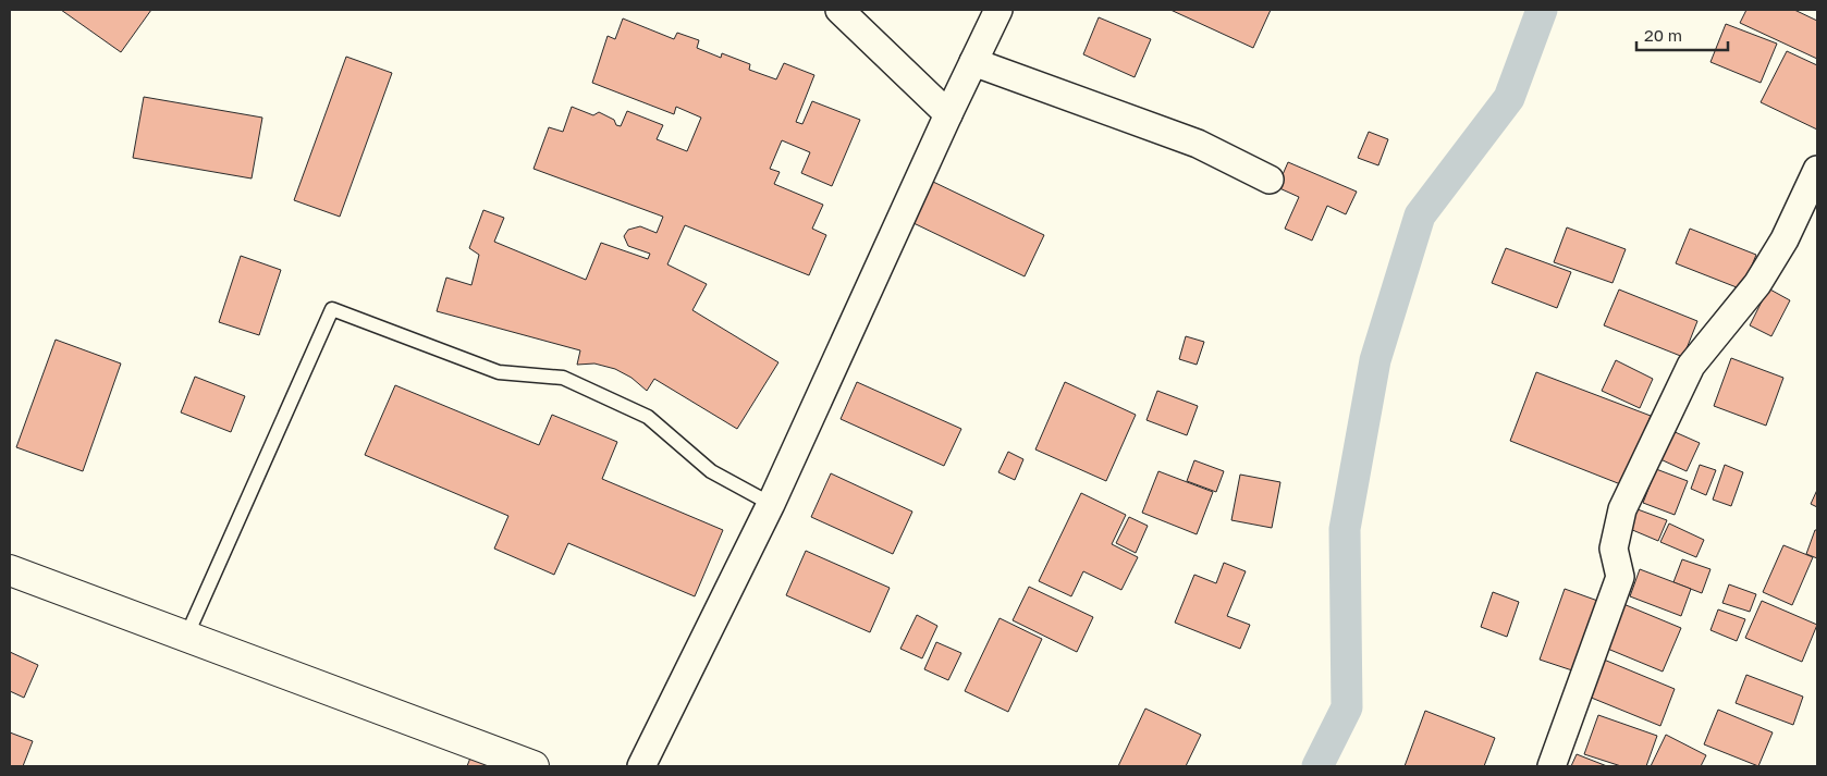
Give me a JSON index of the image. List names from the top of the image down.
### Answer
{
  "scale_bar": "20 m"
}
